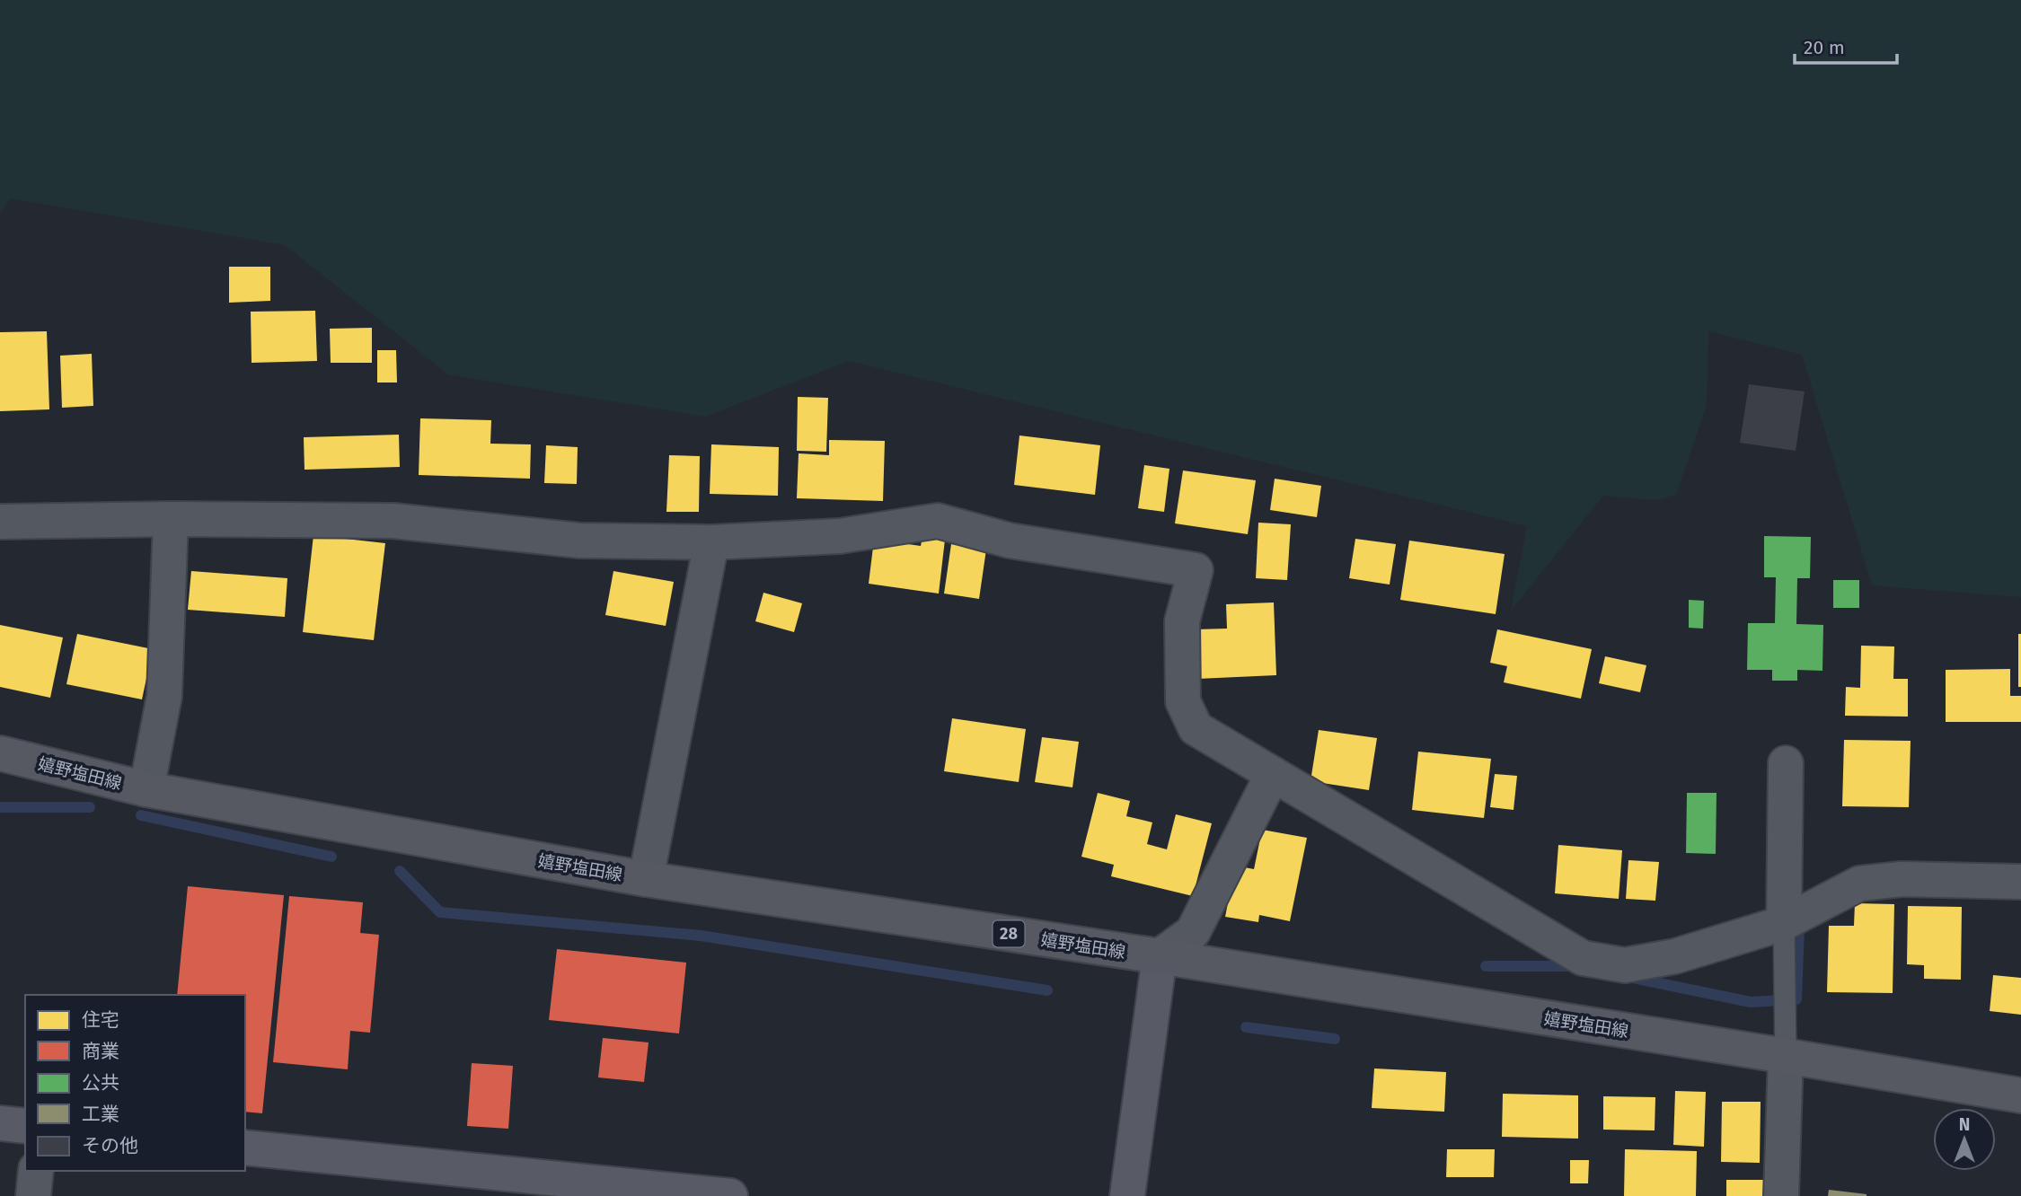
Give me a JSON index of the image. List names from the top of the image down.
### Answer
{
  "streets": {
    "main road": ["嬉野塩田線", "28"]
  },
  "legend": [
    "住宅",
    "商業",
    "公共",
    "工業",
    "その他"
  ],
  "scale_bar": "20 m",
  "north": "top"
}
